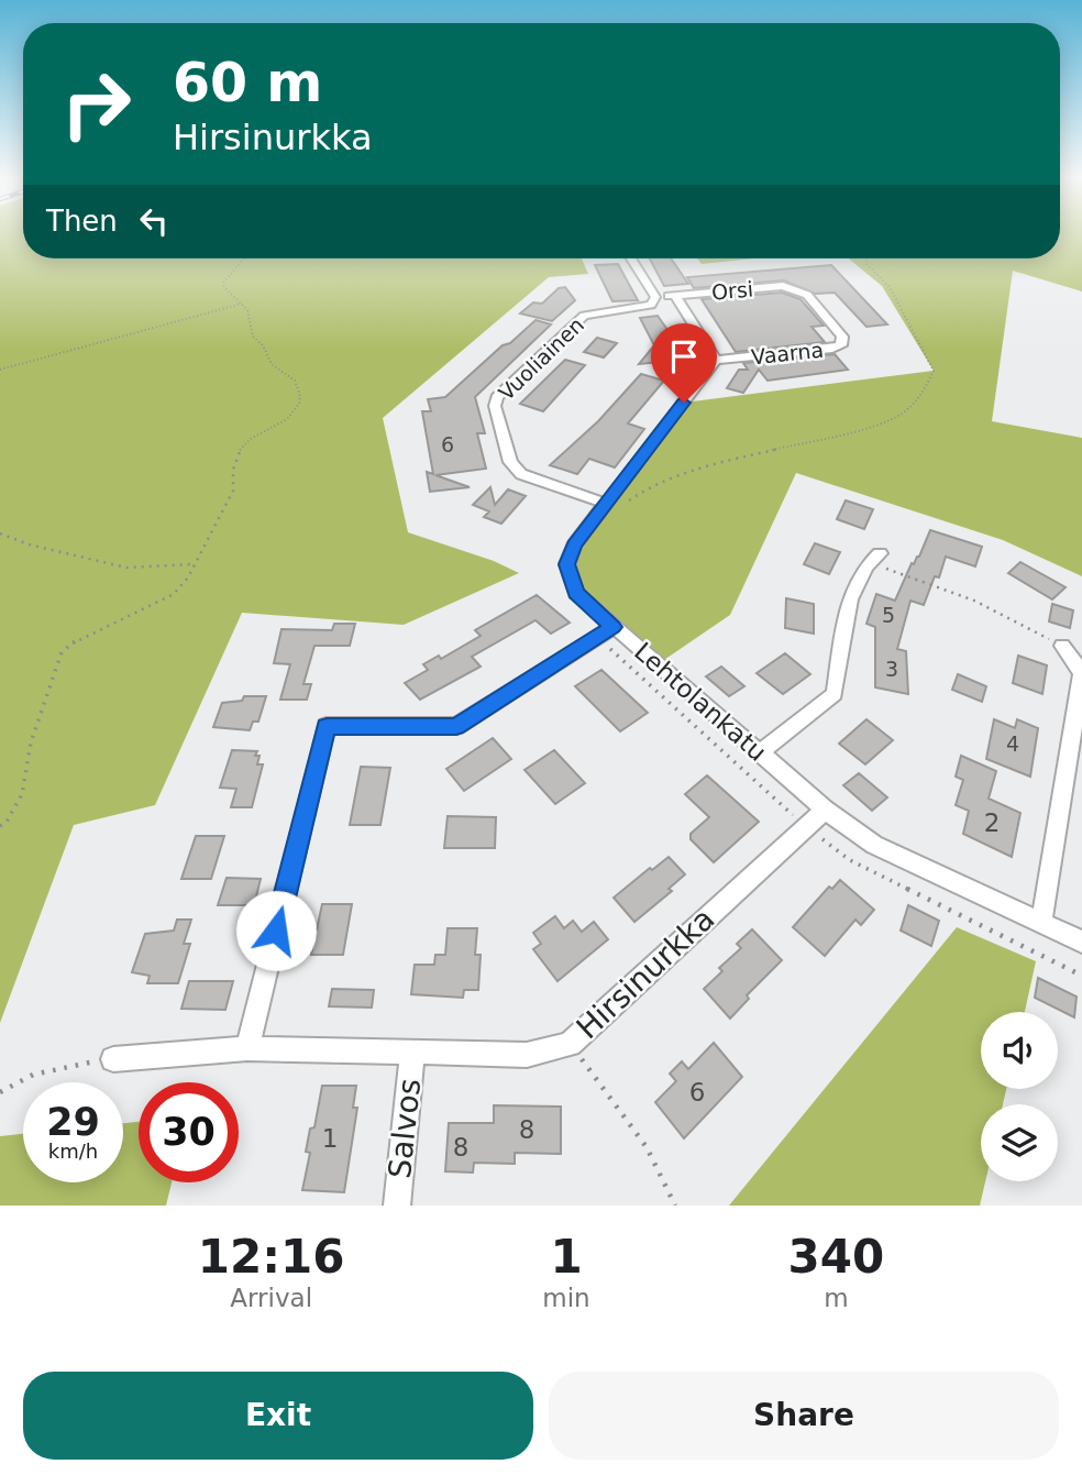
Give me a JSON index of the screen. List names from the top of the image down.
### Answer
{
  "streets": {
    "street": [
      "Orsi",
      "Vaarna",
      "Vuoliainen",
      "Lehtolankatu",
      "Hirsinurkka",
      "Salvos"
    ]
  },
  "crossings": [
    ["Orsi", "Vaarna"],
    ["Orsi", "Vuoliainen"],
    ["Vuoliainen", "Lehtolankatu"],
    ["Lehtolankatu", "Hirsinurkka"],
    ["Hirsinurkka", "Salvos"]
  ],
  "house_numbers": [
    "6",
    "5",
    "3",
    "4",
    "2",
    "6",
    "8",
    "1",
    "8"
  ],
  "page": {
    "turn": ["60 m", "Hirsinurkka"],
    "then": "Then",
    "speed": "29 km/h",
    "limit": "30",
    "eta": [
      "12:16",
      "Arrival",
      "1",
      "min",
      "340",
      "m"
    ],
    "buttons": ["Exit", "Share"]
  }
}
